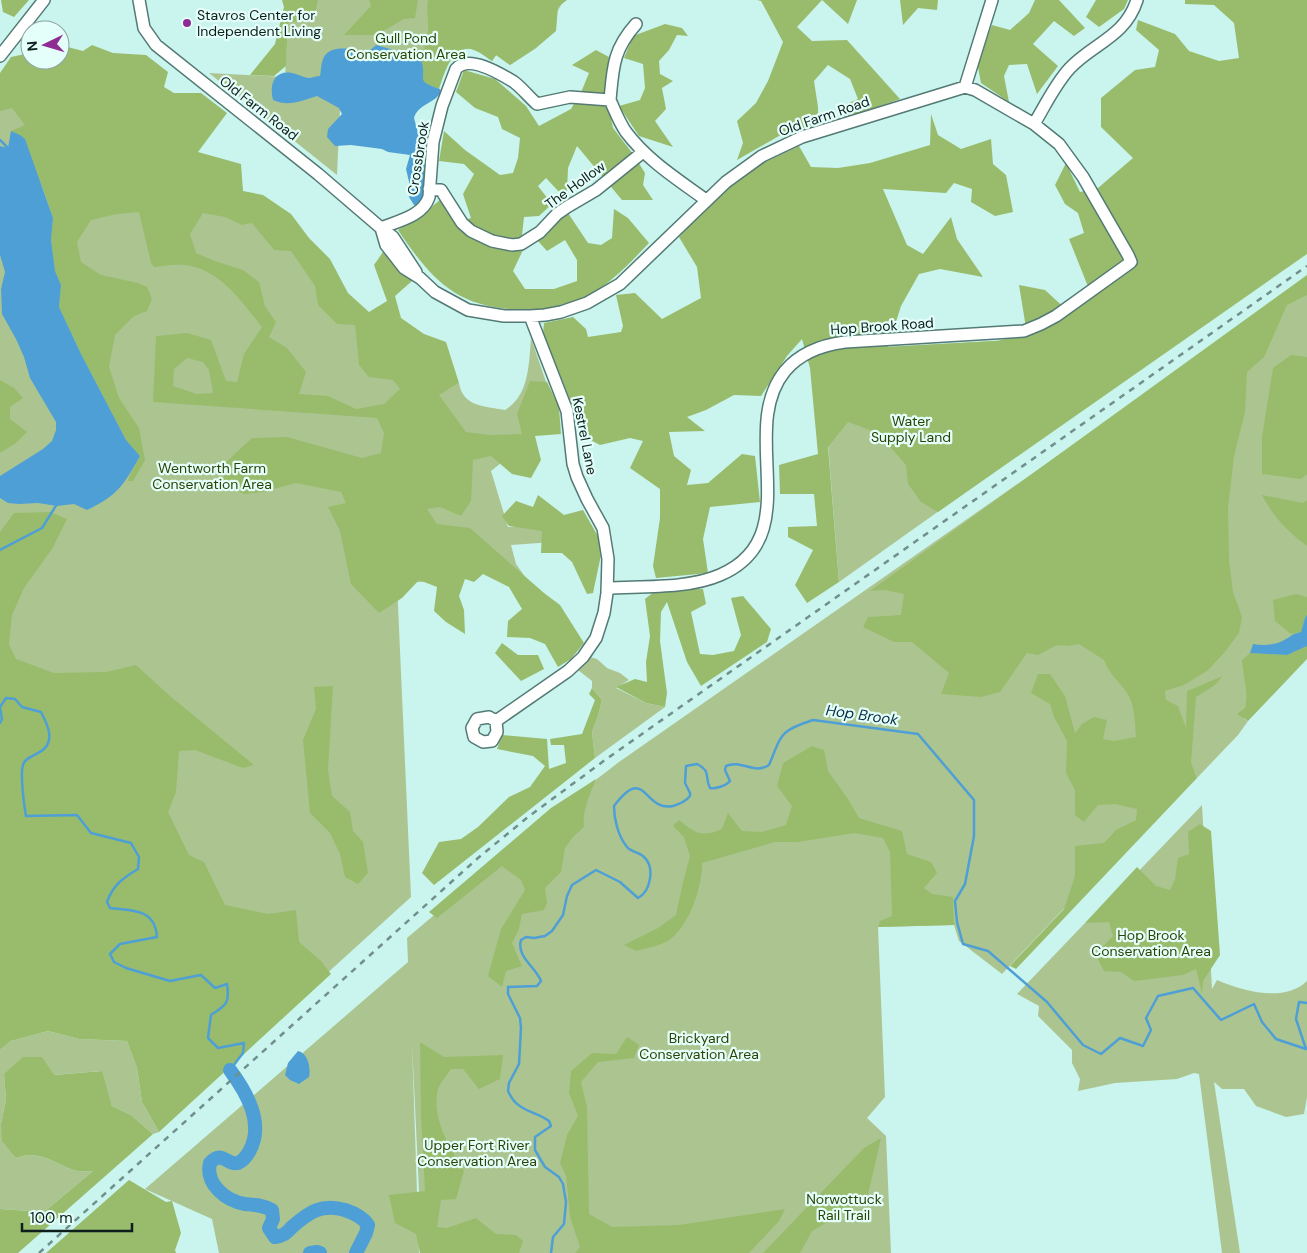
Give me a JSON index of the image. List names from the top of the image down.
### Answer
{
  "streets": {
    "street": [
      "Old Farm Road",
      "Crossbrook",
      "The Hollow",
      "Hop Brook Road",
      "Kestrel Lane"
    ]
  },
  "crossings": [
    ["Old Farm Road", "Crossbrook"],
    ["Old Farm Road", "Kestrel Lane"],
    ["Crossbrook", "The Hollow"],
    ["Hop Brook Road", "Kestrel Lane"]
  ],
  "water": ["Hop Brook"],
  "parks": [
    "Gull Pond Conservation Area",
    "Water Supply Land",
    "Wentworth Farm Conservation Area",
    "Hop Brook Conservation Area",
    "Brickyard Conservation Area",
    "Upper Fort River Conservation Area",
    "Norwottuck Rail Trail"
  ],
  "places": ["Stavros Center for Independent Living"],
  "scale_bar": "100 m",
  "north": "left"
}
